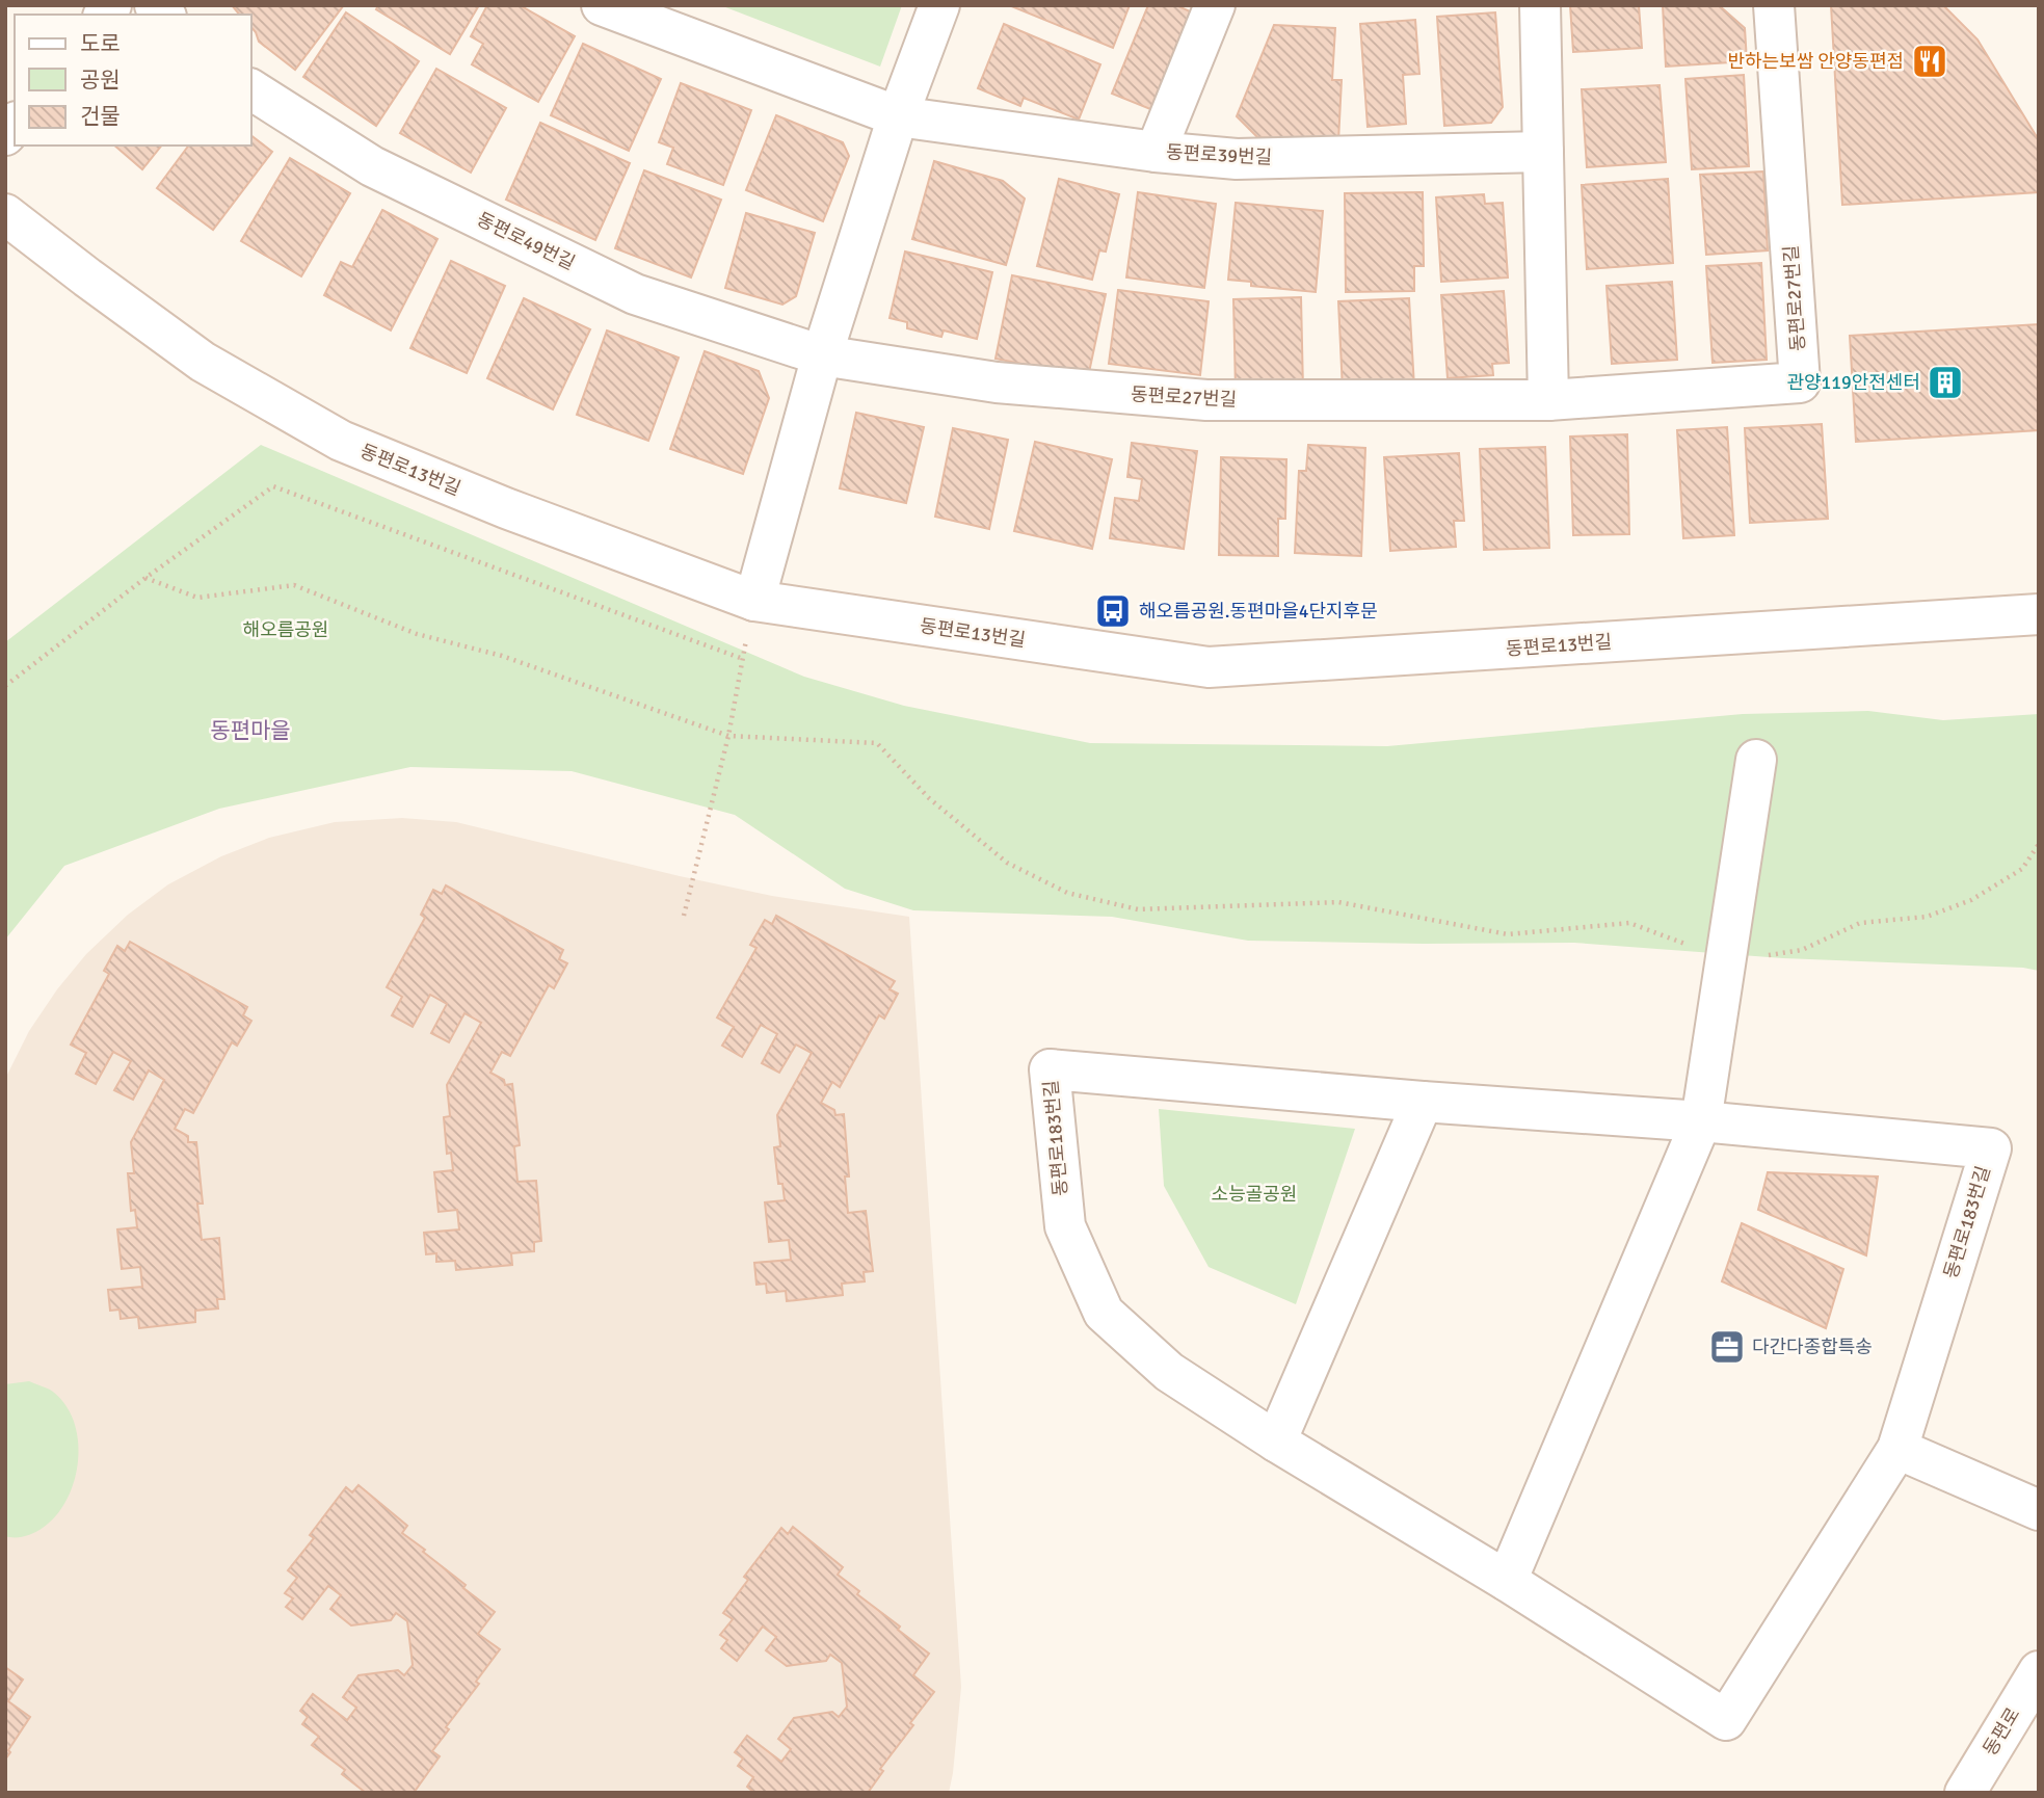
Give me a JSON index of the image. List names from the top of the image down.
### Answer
{
  "streets": {
    "street": [
      "동편로39번길",
      "동편로49번길",
      "동편로27번길",
      "동편로13번길",
      "동편로183번길",
      "동편로"
    ]
  },
  "crossings": [
    ["동편로49번길", "동편로27번길"]
  ],
  "districts": ["동편마을"],
  "parks": ["해오름공원", "소능골공원"],
  "places": {
    "restaurant": ["반하는보쌈 안양동편점"],
    "building": ["관양119안전센터"],
    "bus stop": ["해오름공원.동편마을4단지후문"],
    "office": ["다간다종합특송"]
  },
  "legend": ["도로", "공원", "건물"]
}
